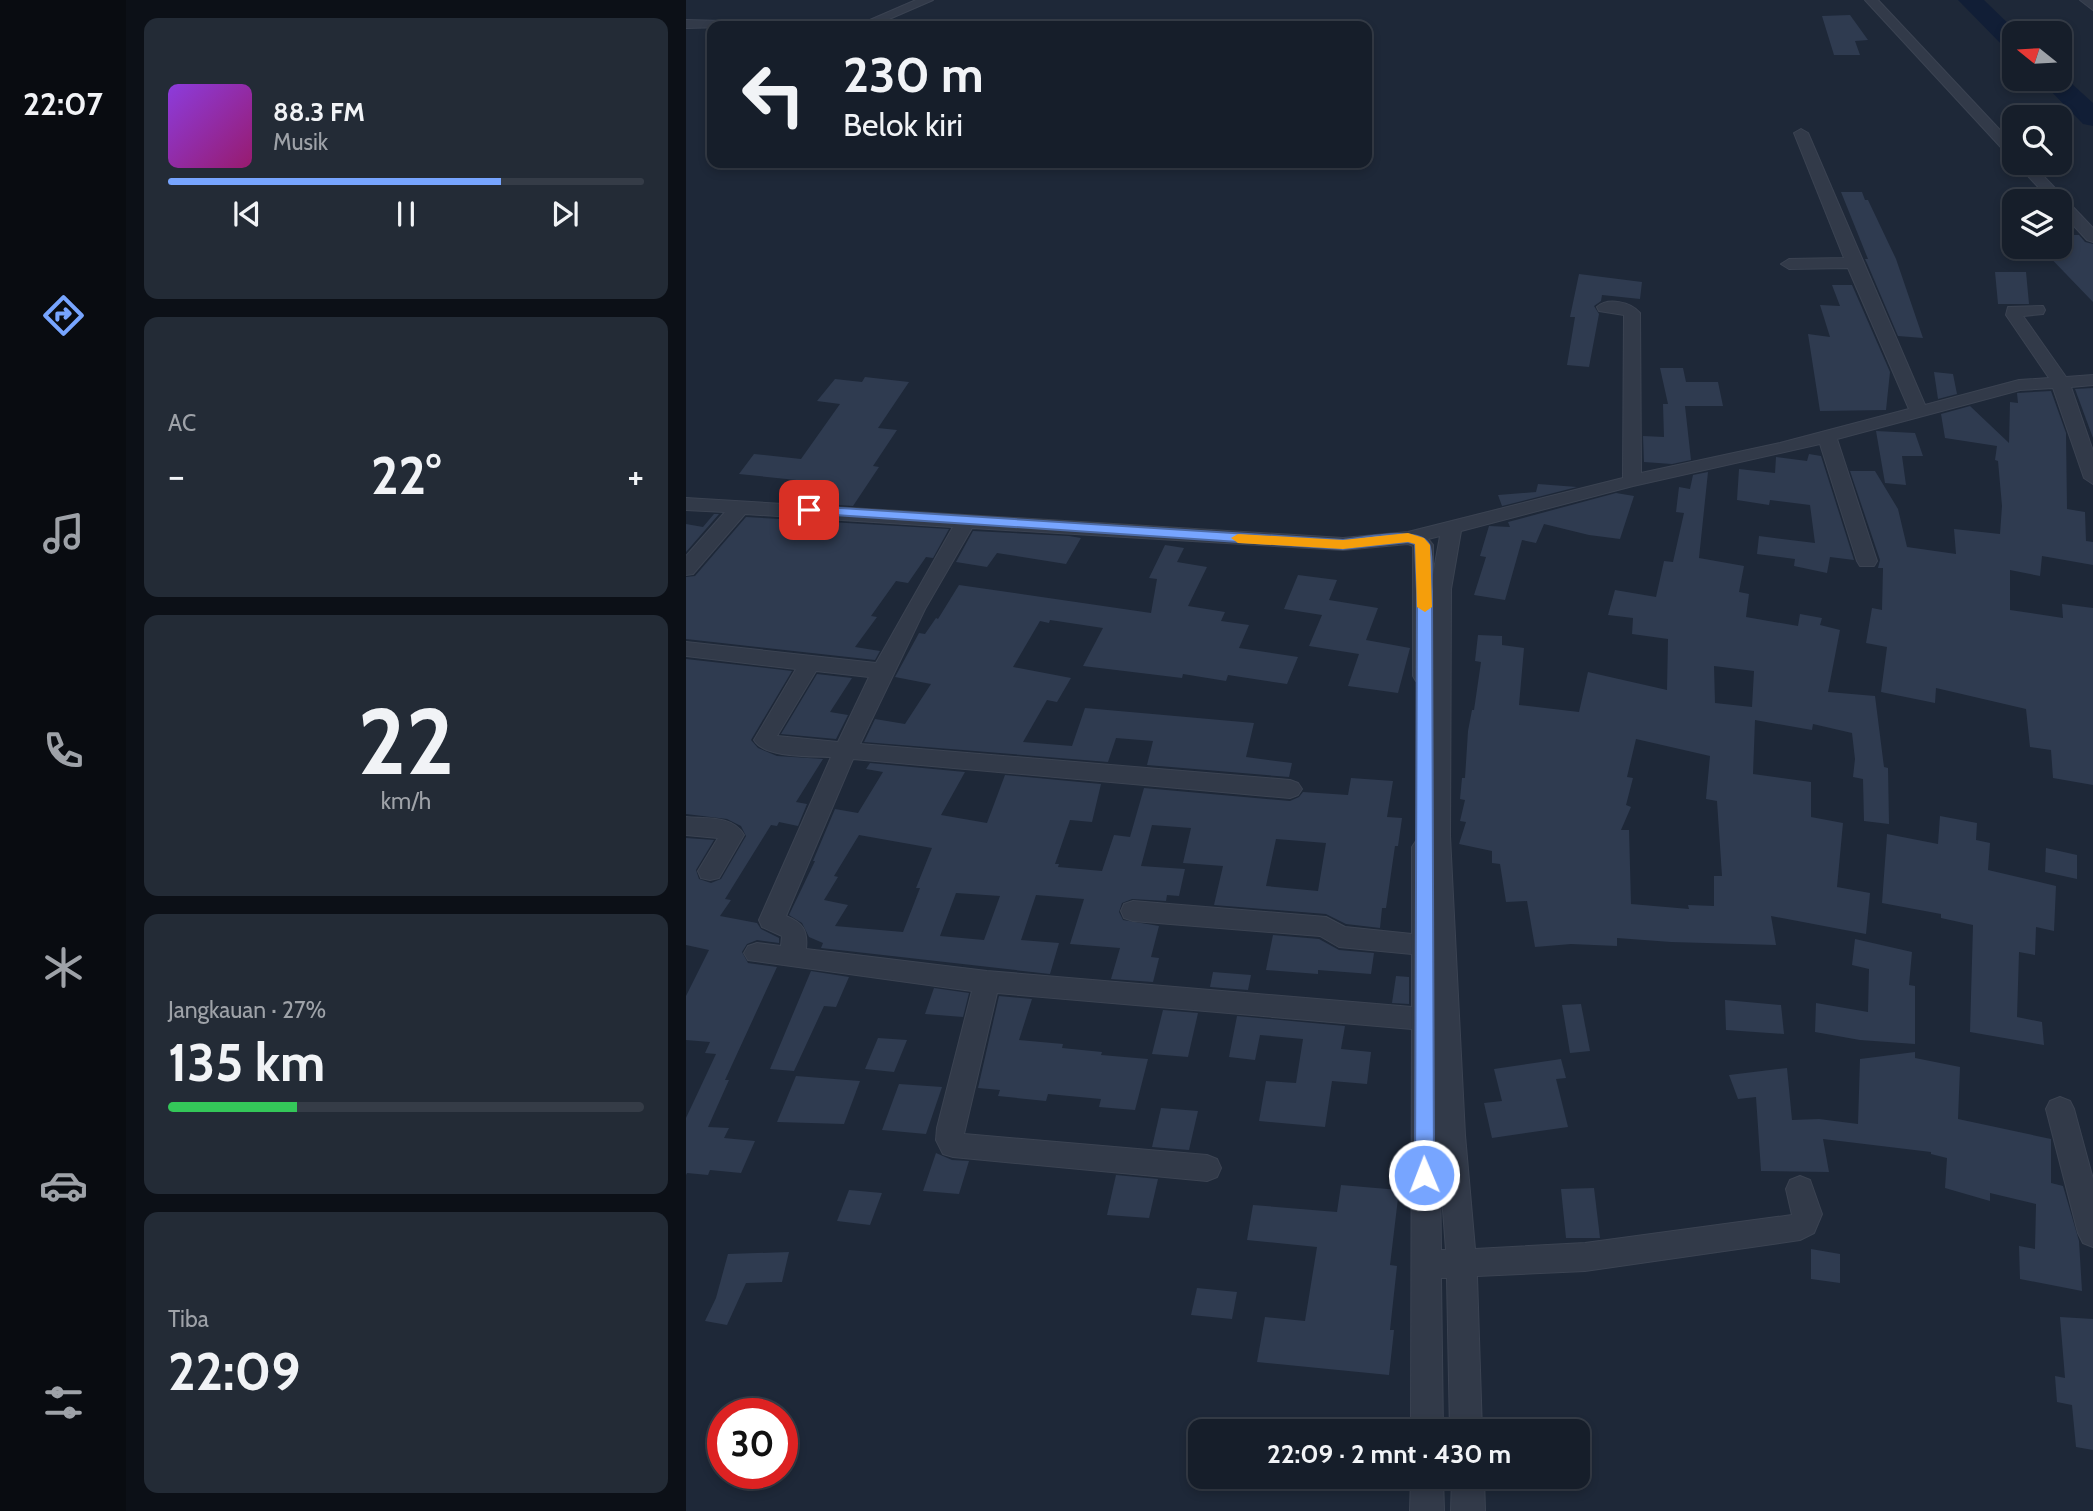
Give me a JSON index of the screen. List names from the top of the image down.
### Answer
{
  "north": "left",
  "page": {
    "tabs": "22:07",
    "turn": ["230 m", "Belok kiri"],
    "song": ["88.3 FM", "Musik"],
    "tile": [
      "AC",
      ["22", "km/h"],
      ["Jangkauan · 27%", "135 km"],
      ["Tiba", "22:09"]
    ],
    "heat": ["−", "22°", "+"],
    "limit": "30",
    "trip": "22:09 · 2 mnt · 430 m"
  }
}
